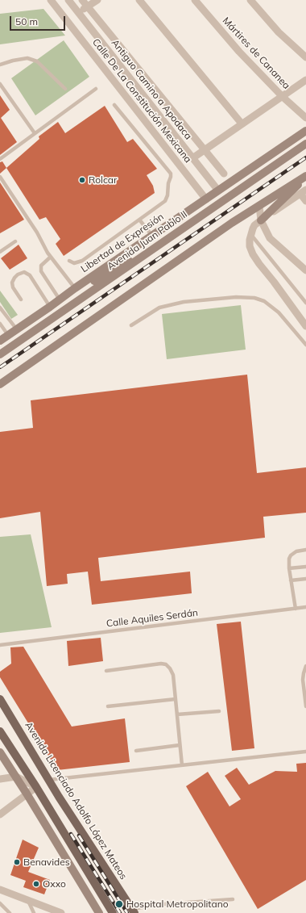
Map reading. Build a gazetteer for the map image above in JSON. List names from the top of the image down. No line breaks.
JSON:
{"streets":{"main road":["Avenida Juan Pablo II","Libertad de Expresión","Avenida Licenciado Adolfo López Mateos"],"street":["Mártires de Cananea","Antiguo Camino a Apodaca","Calle De La Constitución Mexicana"],"lane":["Calle Aquiles Serdán"]},"crossings":[["Antiguo Camino a Apodaca","Libertad de Expresión"],["Calle De La Constitución Mexicana","Libertad de Expresión"]],"places":["Rolcar","Benavides","Oxxo","Hospital Metropolitano"],"scale_bar":"50 m"}
